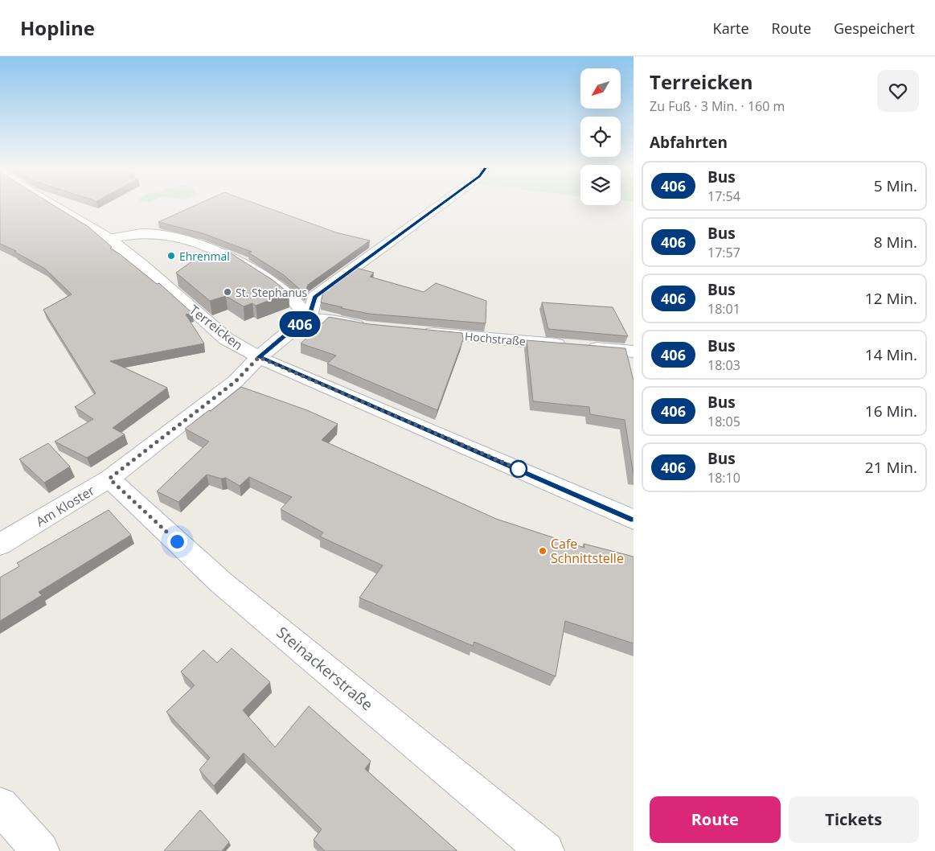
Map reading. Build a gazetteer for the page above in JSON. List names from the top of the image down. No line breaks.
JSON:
{"streets":{"street":["Terreicken","Hochstraße","Am Kloster","Steinackerstraße"]},"crossings":[["Terreicken","Am Kloster"],["Am Kloster","Steinackerstraße"]],"places":["Ehrenmal","St. Stephanus","Cafe Schnittstelle"],"lines":["bus line 406"],"north":"bottom left","page":{"header":"Hopline","nav":["Karte","Route","Gespeichert"],"on_map":"406","heading":[["Terreicken","Zu Fuß · 3 Min. · 160 m"],"Abfahrten"],"list":[{"mark":"406","name":"Bus","note":"17:54","value":"5 Min."},{"mark":"406","name":"Bus","note":"17:57","value":"8 Min."},{"mark":"406","name":"Bus","note":"18:01","value":"12 Min."},{"mark":"406","name":"Bus","note":"18:03","value":"14 Min."},{"mark":"406","name":"Bus","note":"18:05","value":"16 Min."},{"mark":"406","name":"Bus","note":"18:10","value":"21 Min."}],"buttons":["Route","Tickets"]}}
